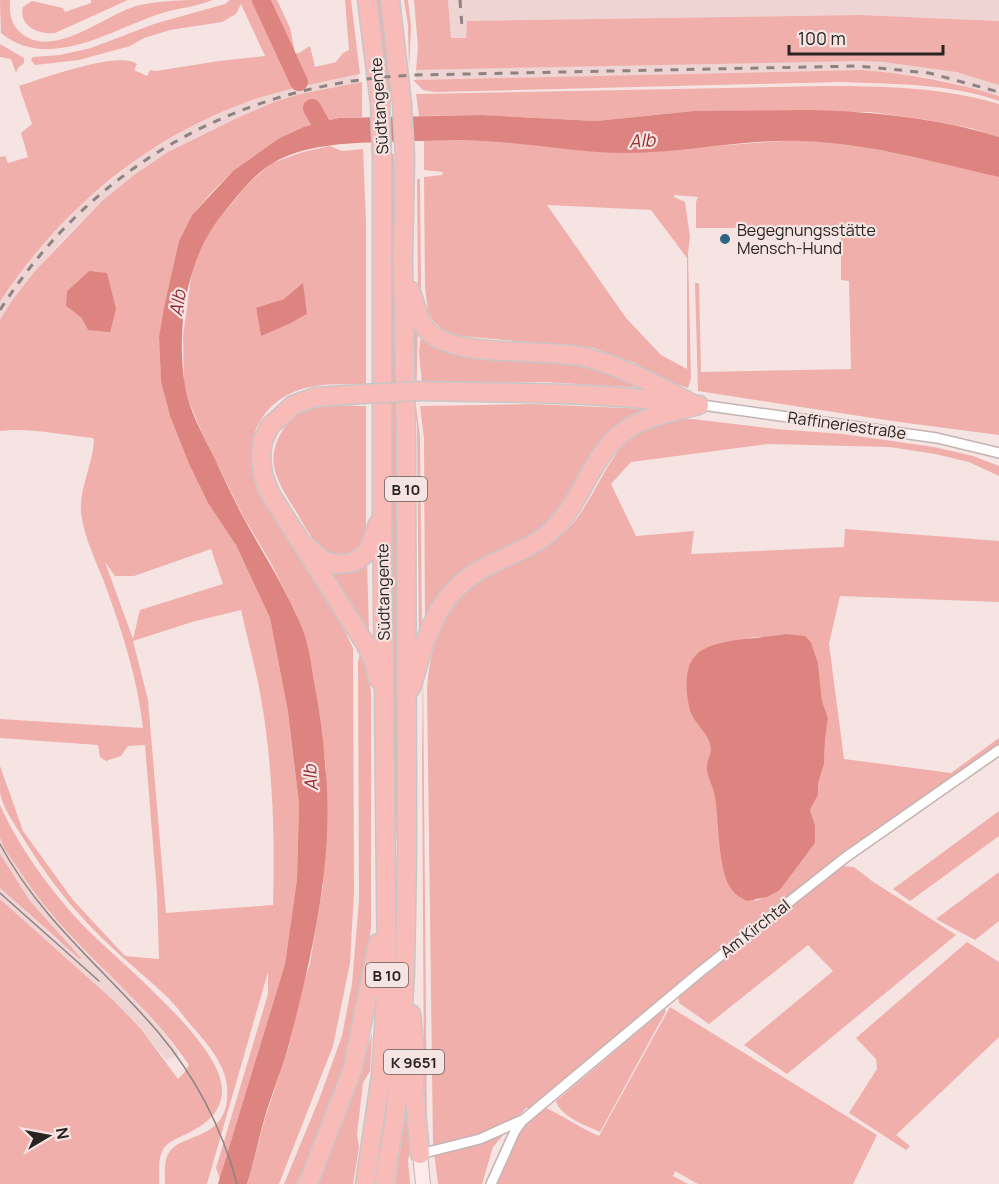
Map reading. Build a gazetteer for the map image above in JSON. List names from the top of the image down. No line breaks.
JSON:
{"streets":{"highway":["Südtangente","B 10","K 9651"],"street":["Raffineriestraße","Am Kirchtal"]},"crossings":[["Südtangente","K 9651"],["Am Kirchtal","K 9651"]],"water":["Alb"],"places":["Begegnungsstätte Mensch-Hund"],"scale_bar":"100 m","north":"right"}
